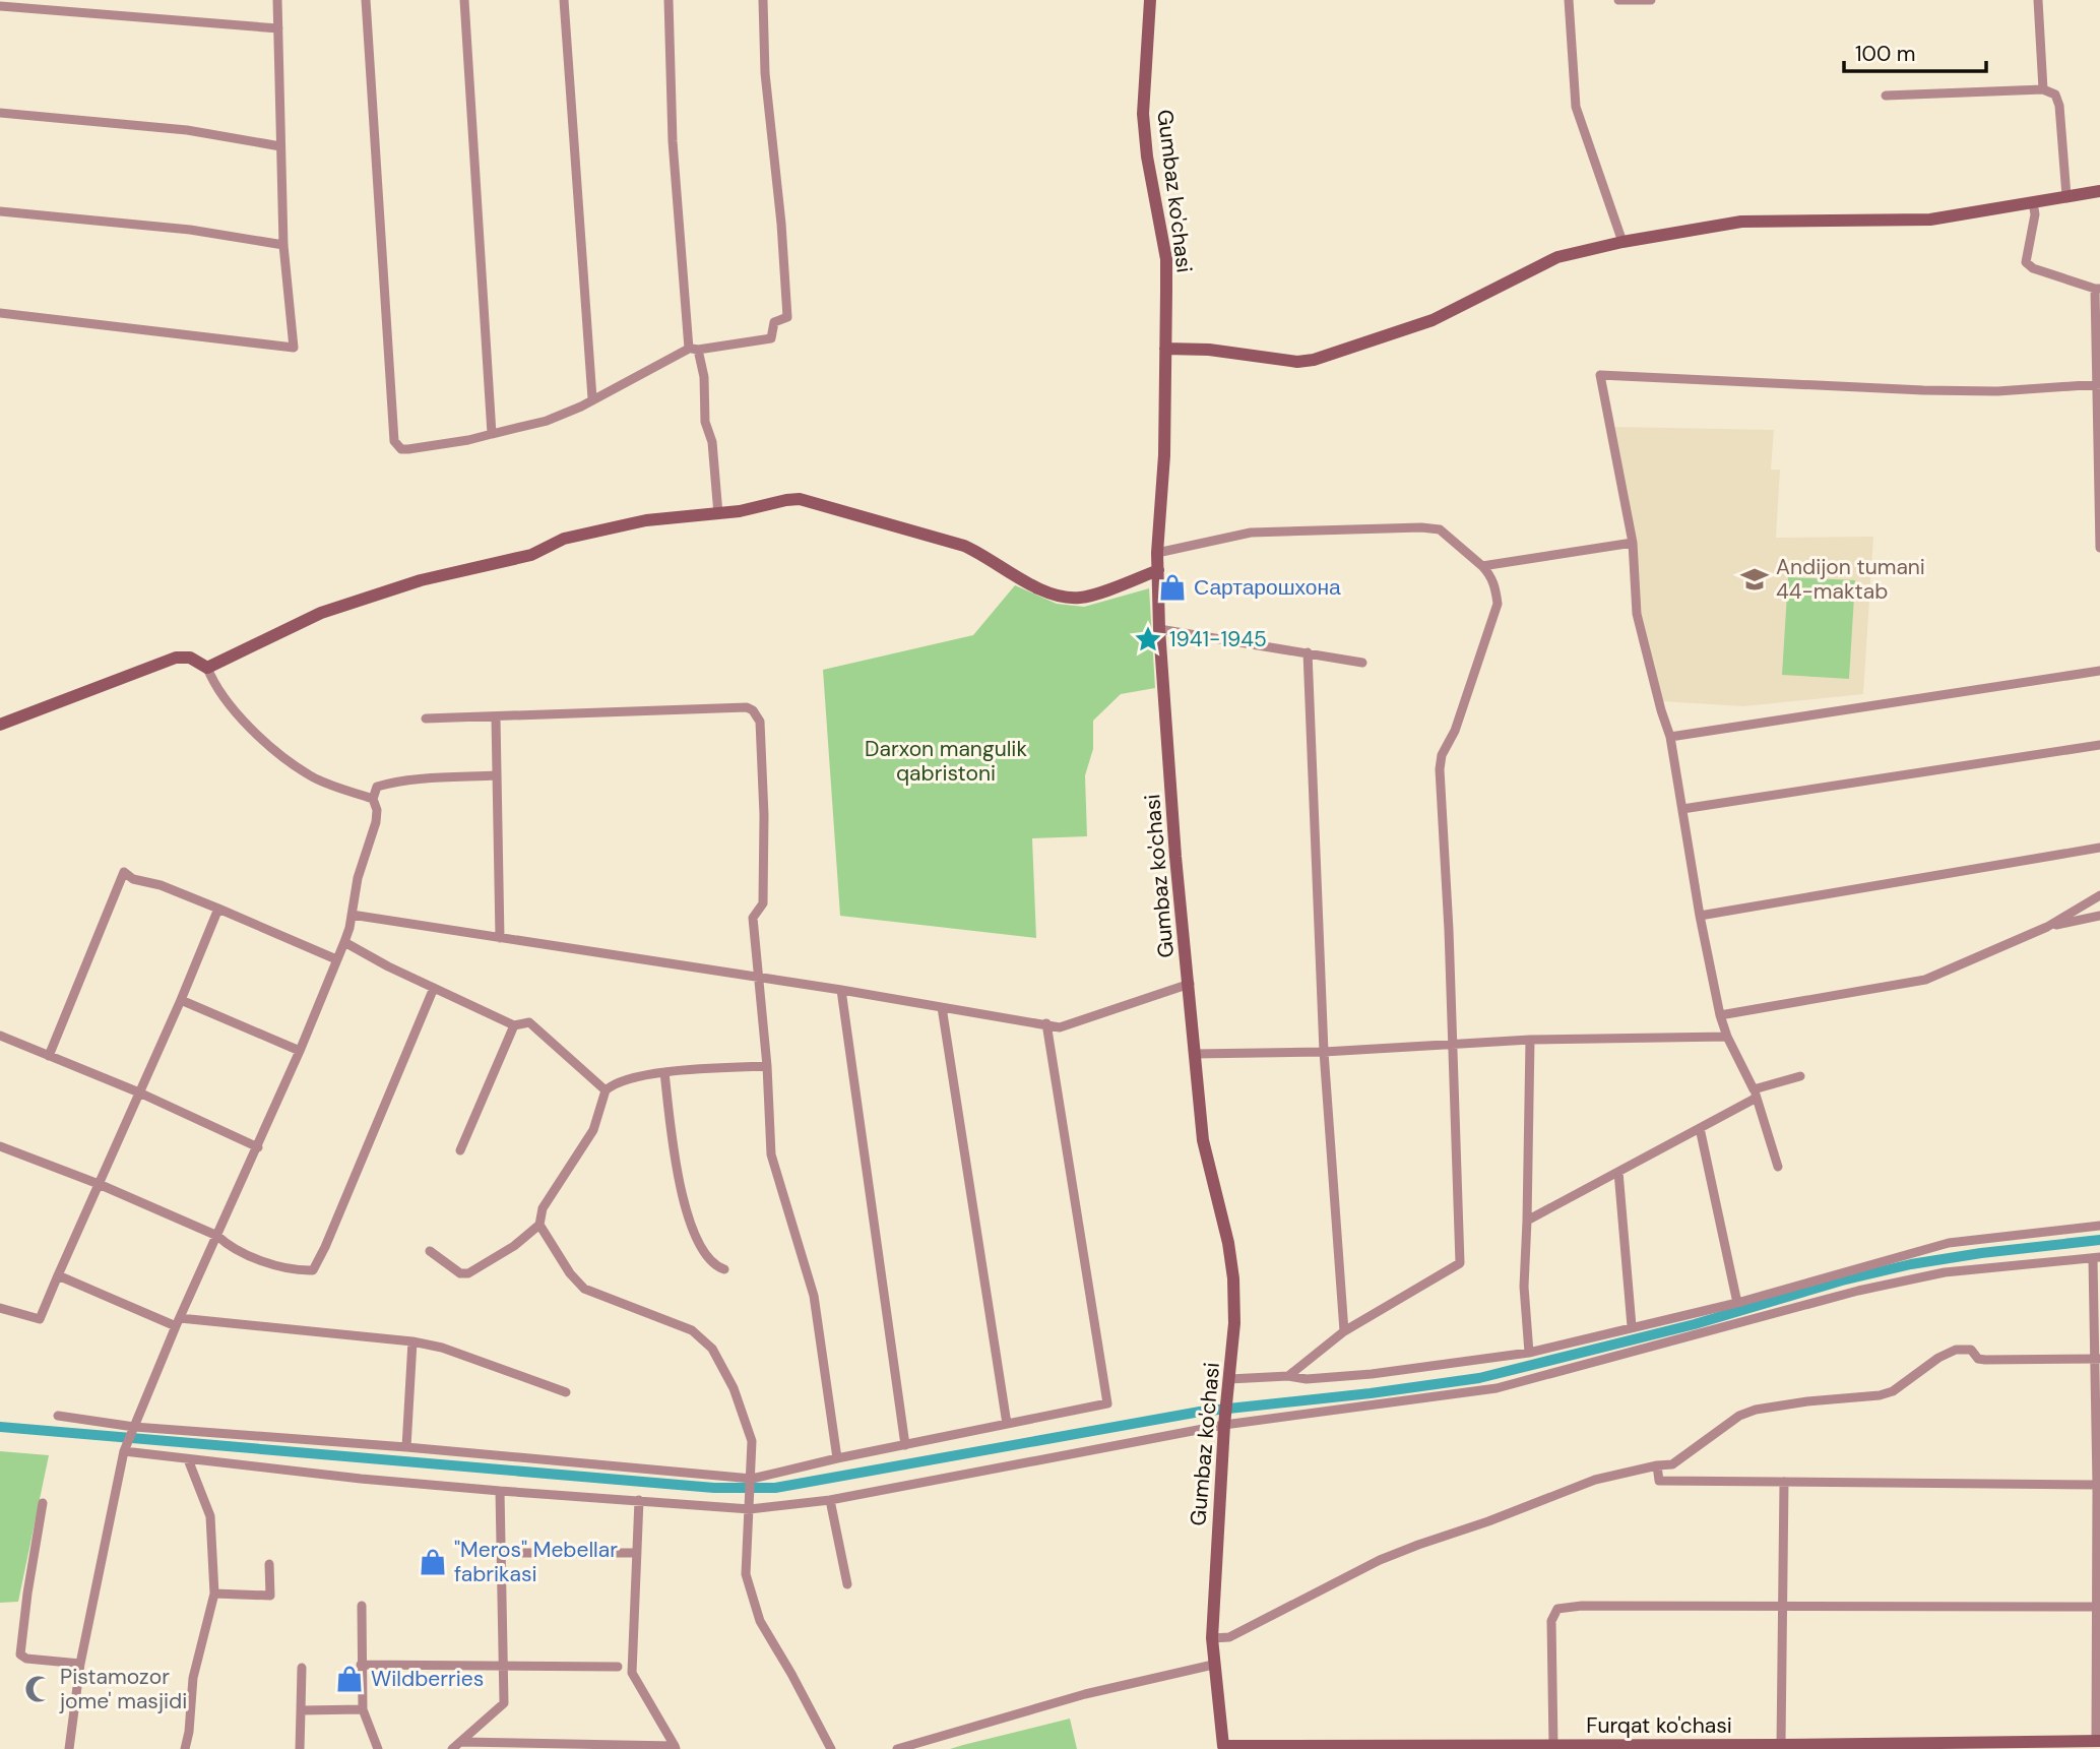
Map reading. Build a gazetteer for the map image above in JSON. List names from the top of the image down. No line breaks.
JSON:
{"streets":{"main road":["Gumbaz ko'chasi","Furqat ko'chasi"]},"crossings":[["Gumbaz ko'chasi","Furqat ko'chasi"]],"parks":["Darxon mangulik qabristoni"],"places":{"school or university":["Andijon tumani 44-maktab"],"shop":["Сартарошхона","\"Meros\" Mebellar fabrikasi","Wildberries"],"place":["1941-1945"],"mosque":["Pistamozor jome' masjidi"]},"scale_bar":"100 m"}
